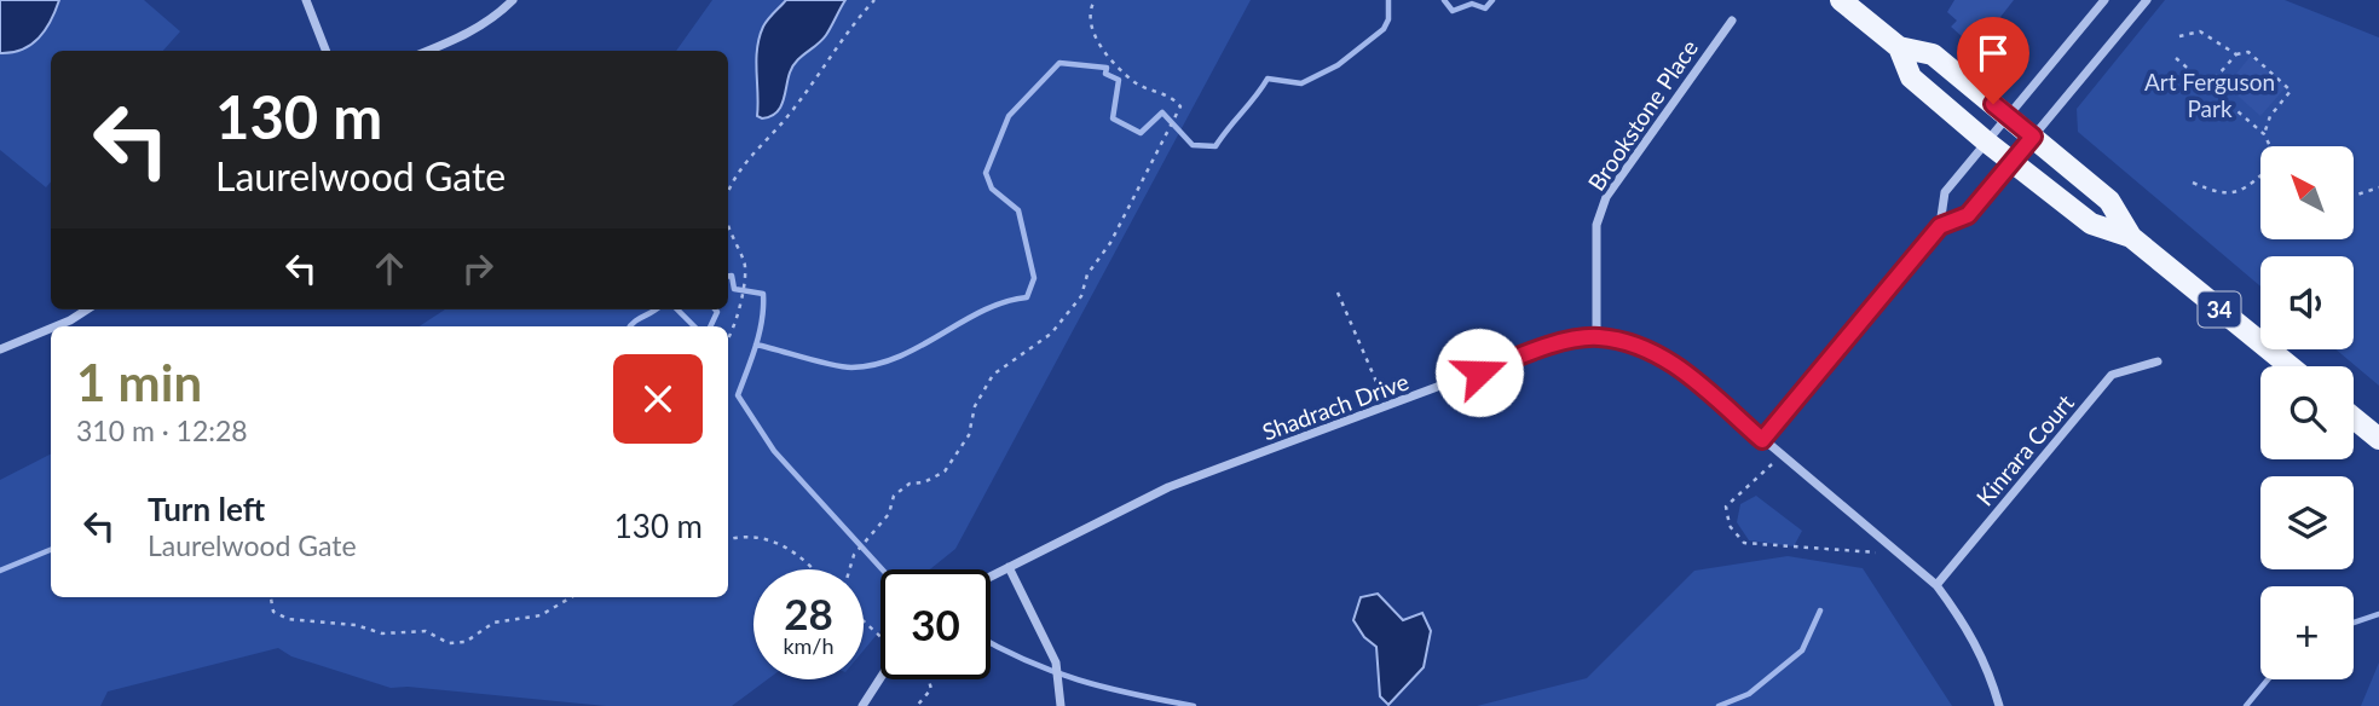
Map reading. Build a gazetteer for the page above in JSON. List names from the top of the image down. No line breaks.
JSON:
{"streets":{"main road":["34"],"street":["Brookstone Place","Shadrach Drive","Kinrara Court"]},"crossings":[["Brookstone Place","Shadrach Drive"],["Shadrach Drive","Kinrara Court"]],"parks":["Art Ferguson Park"],"north":"top left","page":{"turn":["130 m","Laurelwood Gate"],"map_buttons":"+","heading":["1 min","310 m · 12:28"],"list":[{"name":"Turn left","note":"Laurelwood Gate","value":"130 m"}],"speed":"28 km/h","limit":"30"}}
